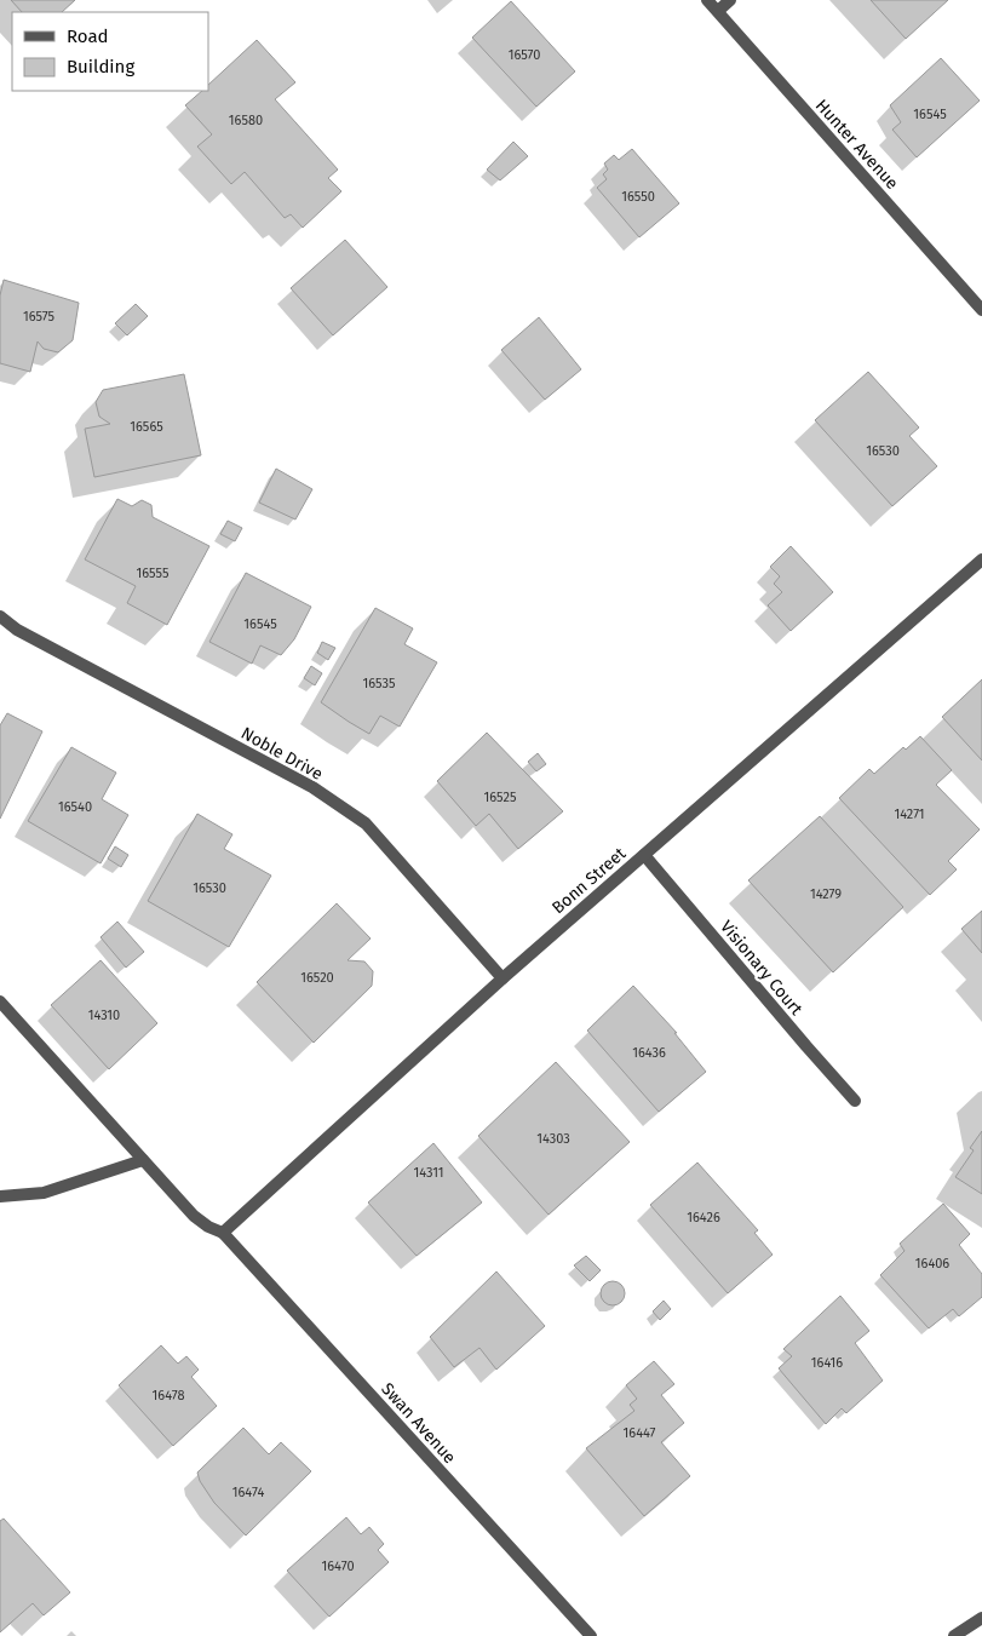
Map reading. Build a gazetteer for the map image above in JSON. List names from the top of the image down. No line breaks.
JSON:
{"streets":{"street":["Hunter Avenue","Noble Drive","Bonn Street","Visionary Court","Swan Avenue"]},"crossings":[["Noble Drive","Bonn Street"],["Bonn Street","Visionary Court"],["Bonn Street","Swan Avenue"]],"house_numbers":["16570","16545","16580","16550","16575","16565","16530","16555","16545","16535","16525","16540","14271","16530","14279","16520","14310","16436","14303","14311","16426","16406","16416","16478","16447","16474","16470"],"legend":["Road","Building"]}
